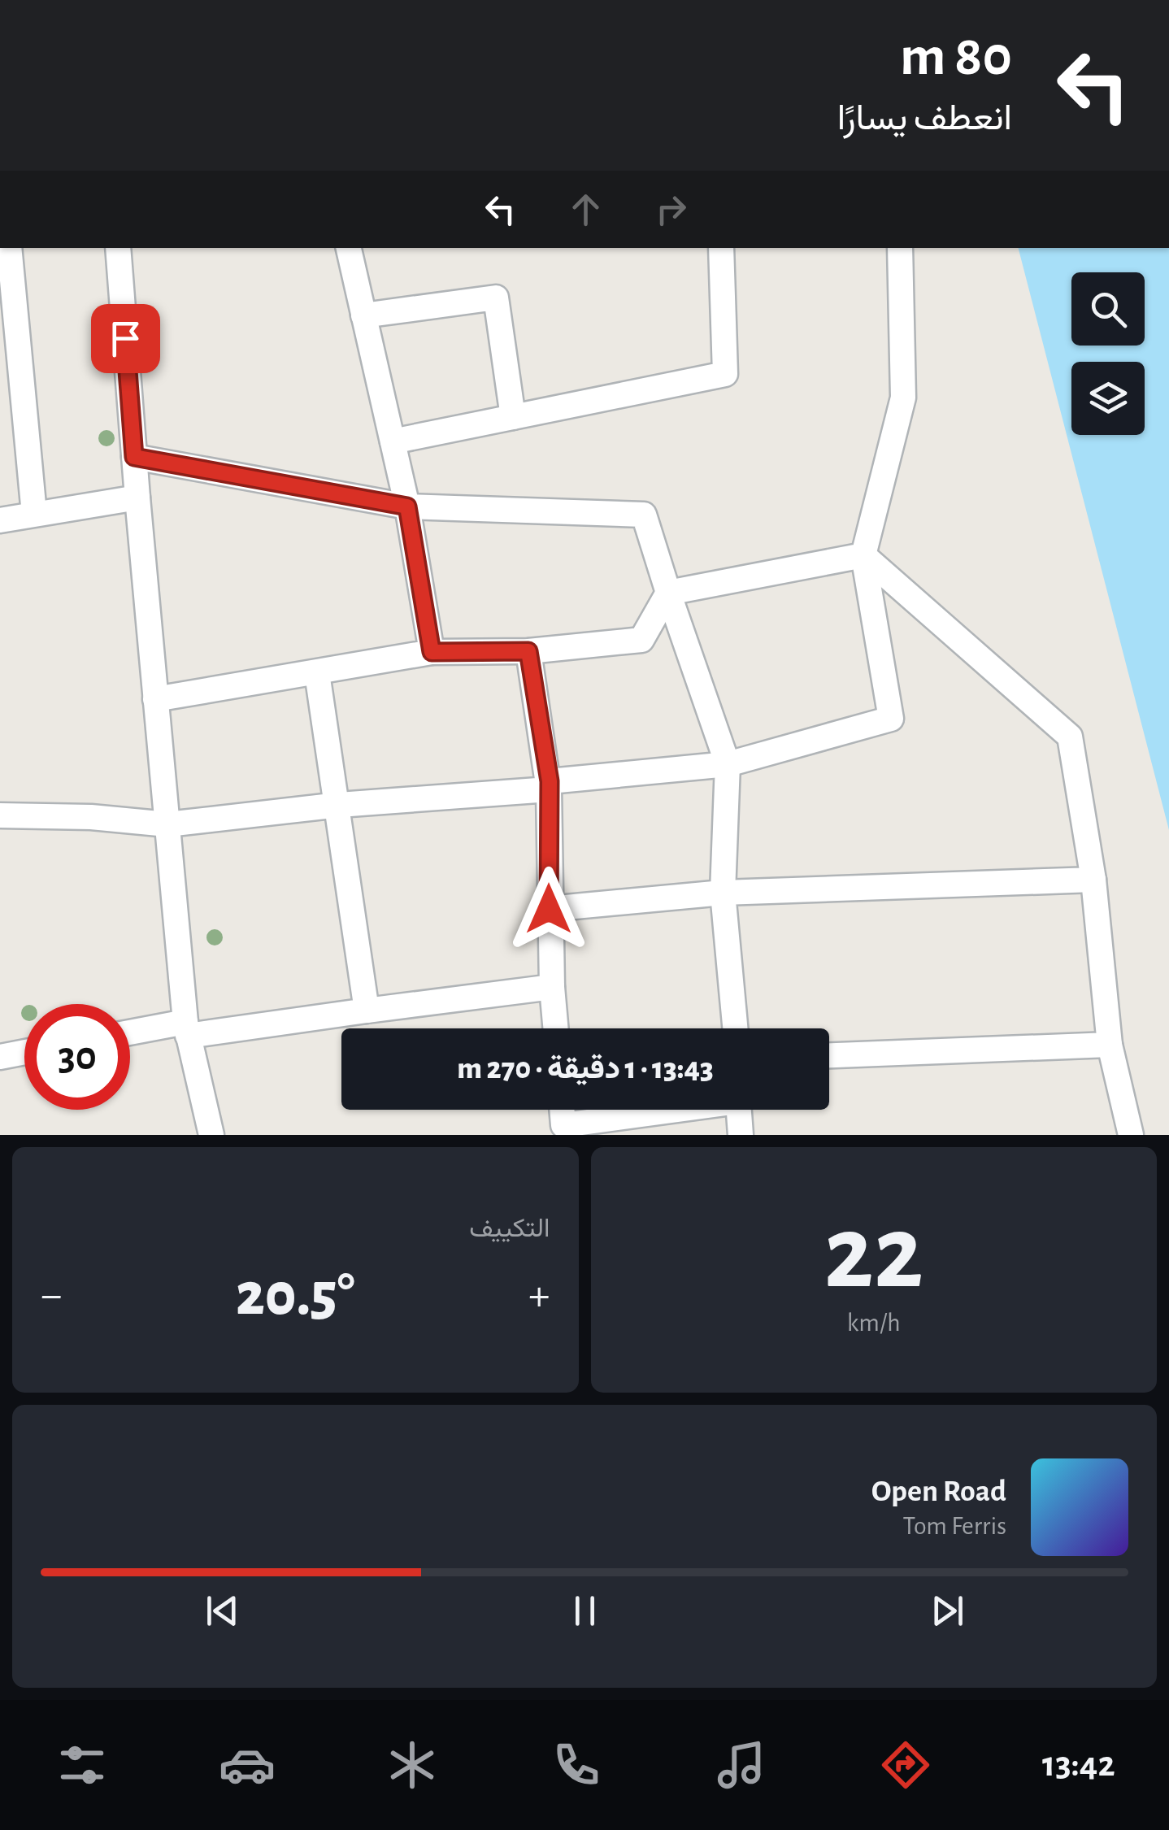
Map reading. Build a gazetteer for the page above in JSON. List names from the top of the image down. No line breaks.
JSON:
{"page":{"turn":["80 m","انعطف يسارًا"],"limit":"30","trip":"13:43 · 1 دقيقة · 270 m","tile":[["22","km/h"],"التكييف"],"heat":["−","20.5°","+"],"song":["Open Road","Tom Ferris"],"tabs":"13:42"}}
